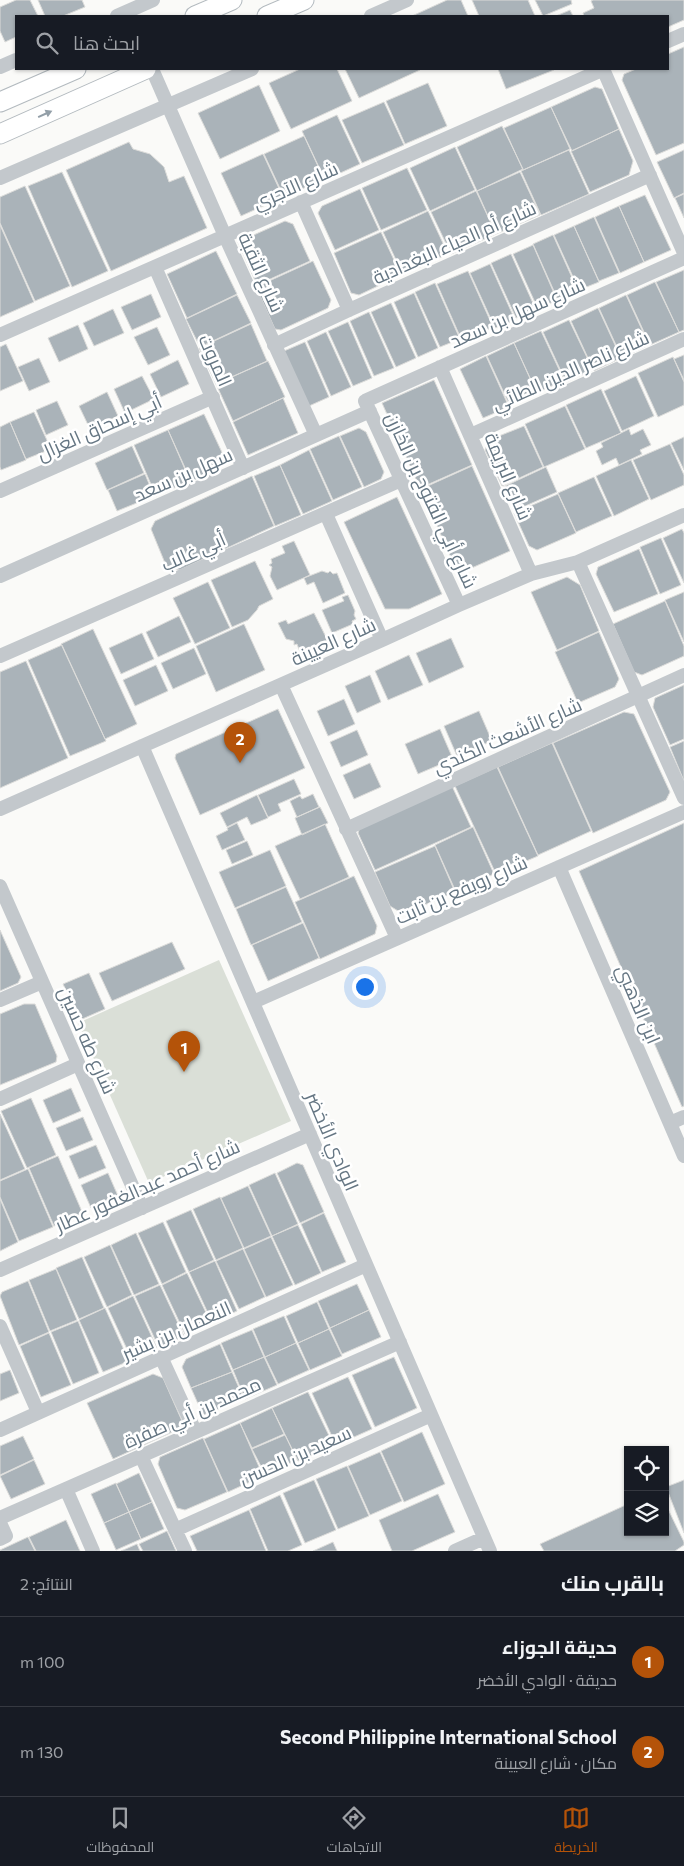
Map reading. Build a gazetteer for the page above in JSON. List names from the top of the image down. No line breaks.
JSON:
{"streets":{"street":["شارع الآجري","شارع أم الحياء البغدادية","شارع الثقبة","شارع سهل بن سعد","المروت","شارع ناصر الدين الطائي","أبي إسحاق الغزال","سهل بن سعد","شارع البريمة","شارع أبي الفتوح بن الخازن","أبي غالب","شارع العيينة","شارع الأشعث الكندي","شارع رويفع بن ثابت","ابن الذهبي","شارع طه حسين","الوادي الأخضر","شارع أحمد عبدالغفور عطار","النعمان بن بشير","محمد بن أبي صفرة","سعيد بن الحسن"]},"crossings":[["شارع الآجري","شارع الثقبة"],["شارع الآجري","المروت"],["شارع أم الحياء البغدادية","شارع الثقبة"],["شارع الثقبة","سهل بن سعد"],["شارع سهل بن سعد","سهل بن سعد"],["شارع سهل بن سعد","شارع البريمة"],["شارع سهل بن سعد","شارع أبي الفتوح بن الخازن"],["المروت","أبي إسحاق الغزال"],["المروت","سهل بن سعد"],["شارع ناصر الدين الطائي","شارع البريمة"],["سهل بن سعد","شارع أبي الفتوح بن الخازن"],["شارع البريمة","شارع العيينة"],["شارع أبي الفتوح بن الخازن","أبي غالب"],["شارع أبي الفتوح بن الخازن","شارع العيينة"],["شارع العيينة","الوادي الأخضر"],["شارع رويفع بن ثابت","ابن الذهبي"],["شارع رويفع بن ثابت","الوادي الأخضر"],["شارع طه حسين","شارع أحمد عبدالغفور عطار"],["الوادي الأخضر","شارع أحمد عبدالغفور عطار"],["الوادي الأخضر","النعمان بن بشير"],["الوادي الأخضر","محمد بن أبي صفرة"],["الوادي الأخضر","سعيد بن الحسن"]],"page":{"search":"ابحث هنا","pins":["2","1"],"heading":["بالقرب منك","النتائج: 2"],"list":[{"mark":"1","name":"حديقة الجوزاء","note":"حديقة · الوادي الأخضر","value":"100 m"},{"mark":"2","name":"Second Philippine International School","note":"مكان · شارع العيينة","value":"130 m"}],"nav":["الخريطة","الاتجاهات","المحفوظات"]}}
